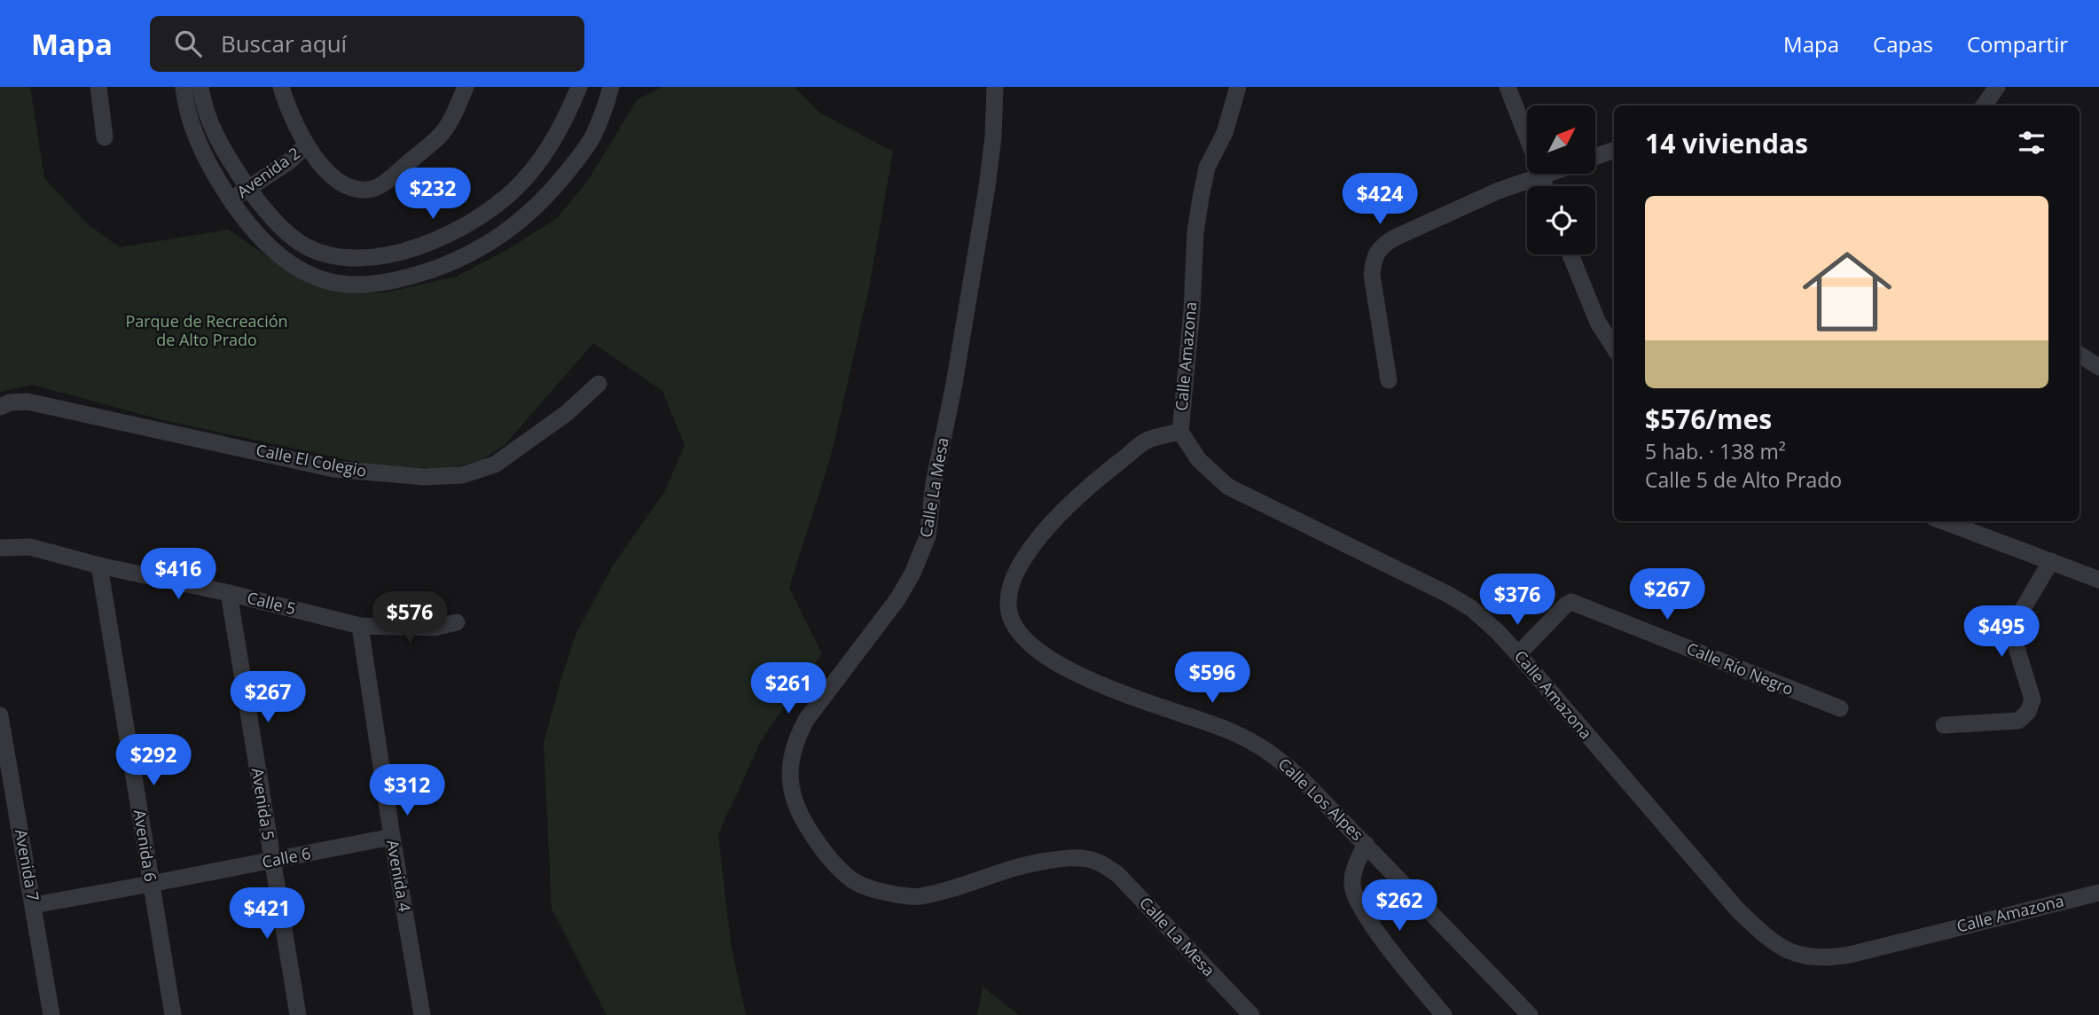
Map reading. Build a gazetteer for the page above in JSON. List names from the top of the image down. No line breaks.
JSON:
{"streets":{"street":["Avenida 2","Calle Amazona","Calle El Colegio","Calle La Mesa","Calle 5","Calle Río Negro","Calle Los Alpes","Avenida 5","Avenida 6","Calle 6","Avenida 7","Avenida 4"]},"crossings":[["Calle Amazona","Calle Río Negro"],["Calle Amazona","Calle Los Alpes"],["Calle 5","Avenida 5"],["Calle 5","Avenida 6"],["Calle 5","Avenida 4"],["Avenida 5","Calle 6"],["Avenida 6","Calle 6"],["Calle 6","Avenida 7"],["Calle 6","Avenida 4"]],"parks":["Parque de Recreación de Alto Prado"],"north":"top right","page":{"header":"Mapa","search":"Buscar aquí","nav":["Mapa","Capas","Compartir"],"heading":"14 viviendas","price":["$232","$424","$416","$267","$376","$576","$495","$596","$261","$267","$292","$312","$262","$421"],"list":[{"name":"$576/mes","note":"5 hab. · 138 m² · Calle 5 de Alto Prado"}]}}
